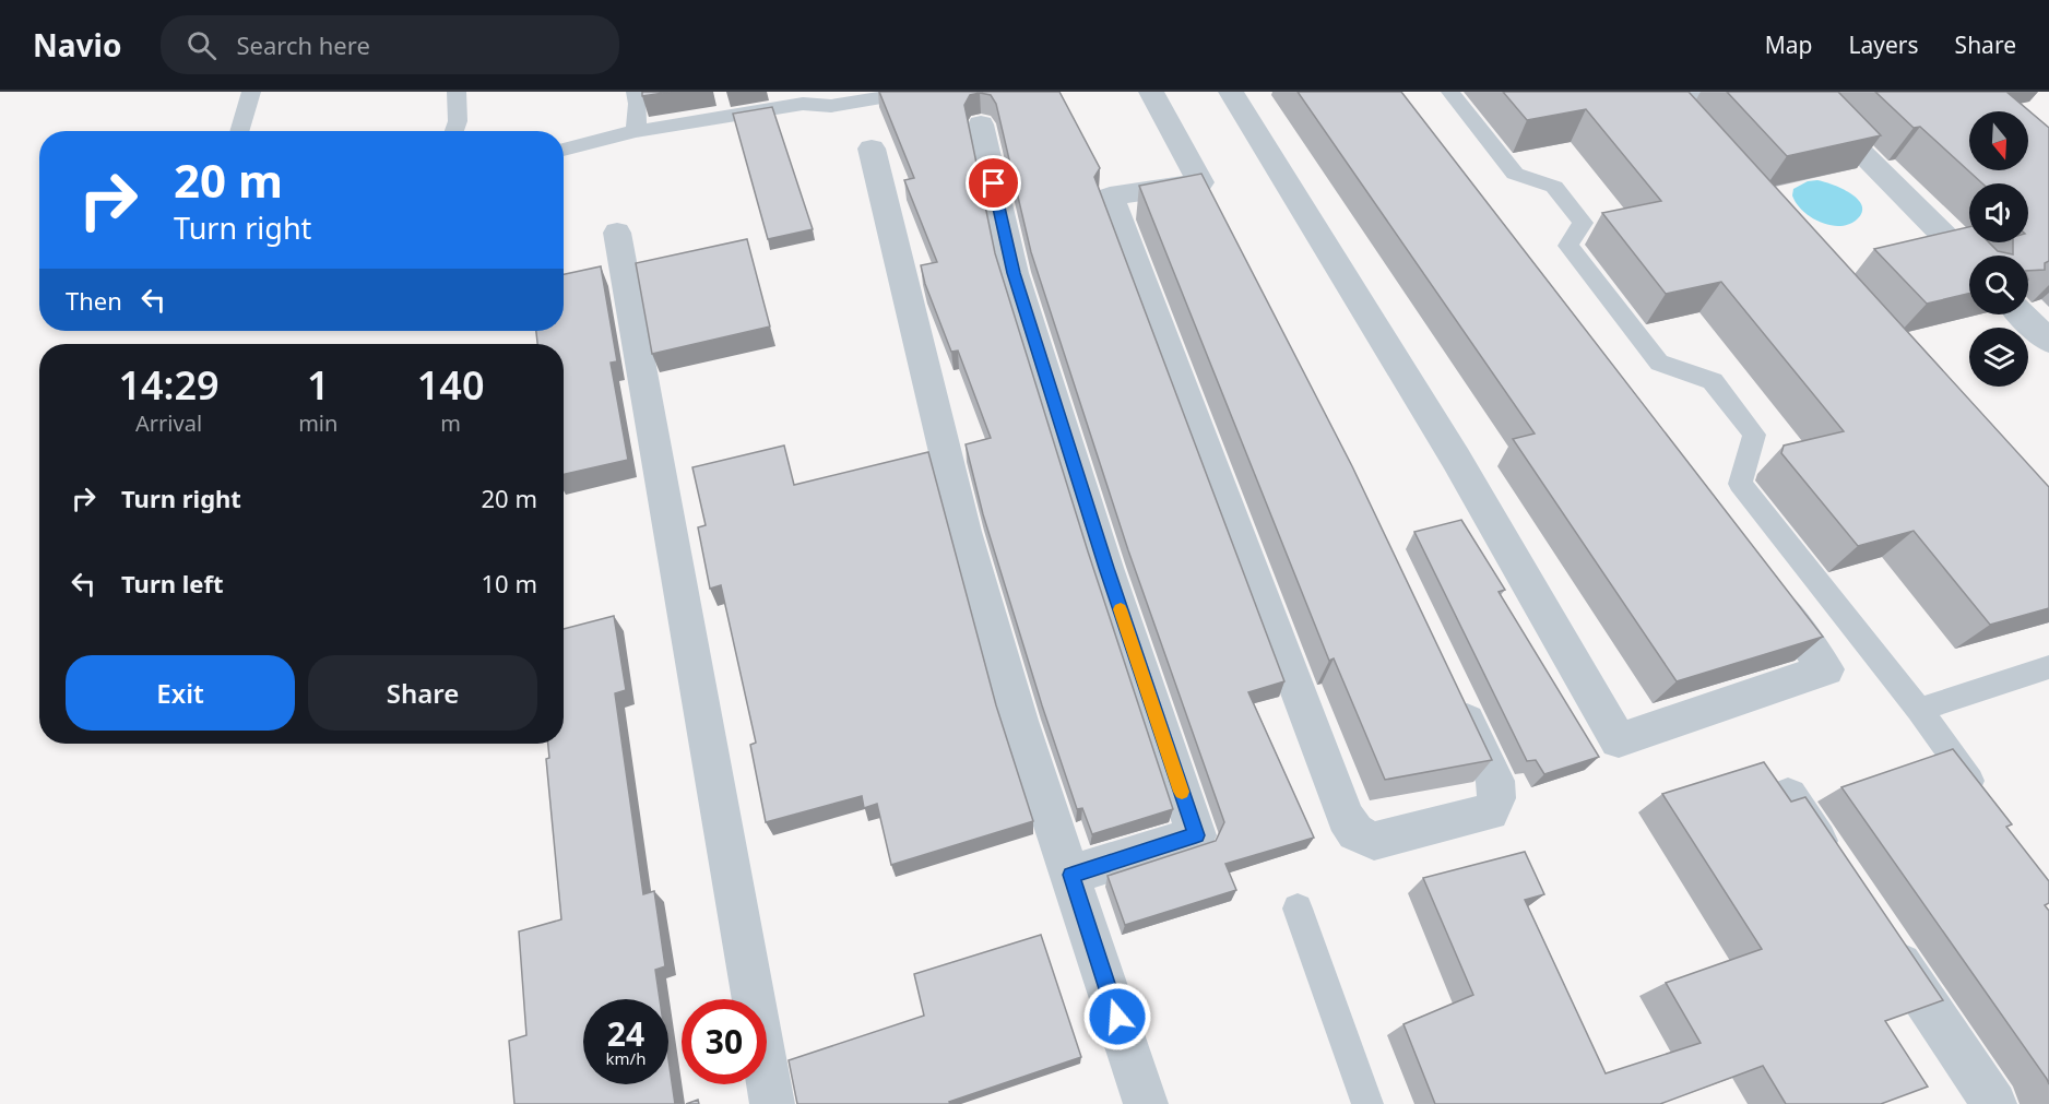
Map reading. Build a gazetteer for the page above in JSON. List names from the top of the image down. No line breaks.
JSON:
{"north":"bottom","page":{"header":"Navio","search":"Search here","nav":["Map","Layers","Share"],"turn":["20 m","Turn right"],"then":"Then","eta":["14:29","Arrival","1","min","140","m"],"list":[{"name":"Turn right","value":"20 m"},{"name":"Turn left","value":"10 m"}],"buttons":["Exit","Share"],"speed":"24 km/h","limit":"30"}}
